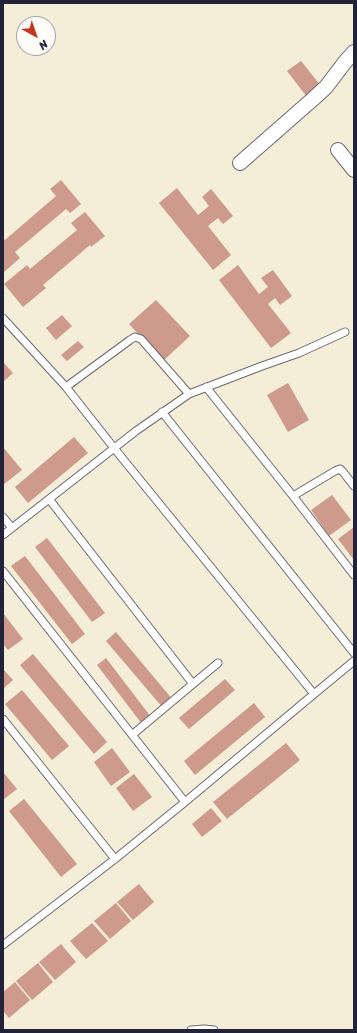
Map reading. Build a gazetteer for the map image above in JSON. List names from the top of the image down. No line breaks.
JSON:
{"north":"bottom right"}
